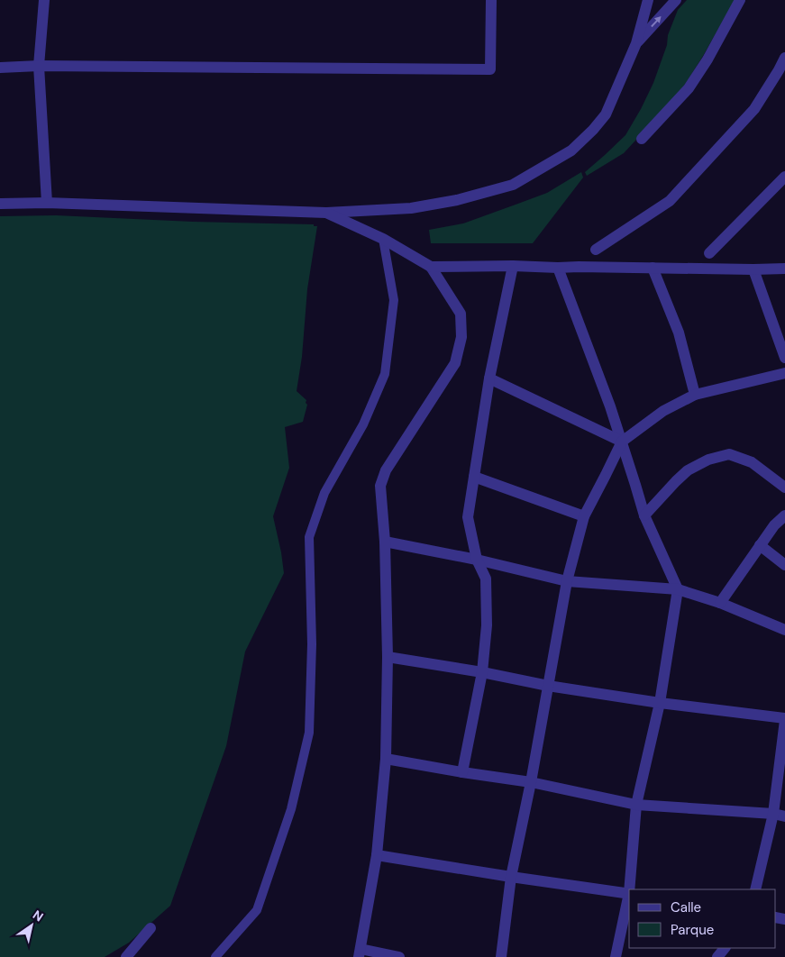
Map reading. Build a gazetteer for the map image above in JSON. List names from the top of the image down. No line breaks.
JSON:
{"legend":["Calle","Parque"],"north":"top right"}
